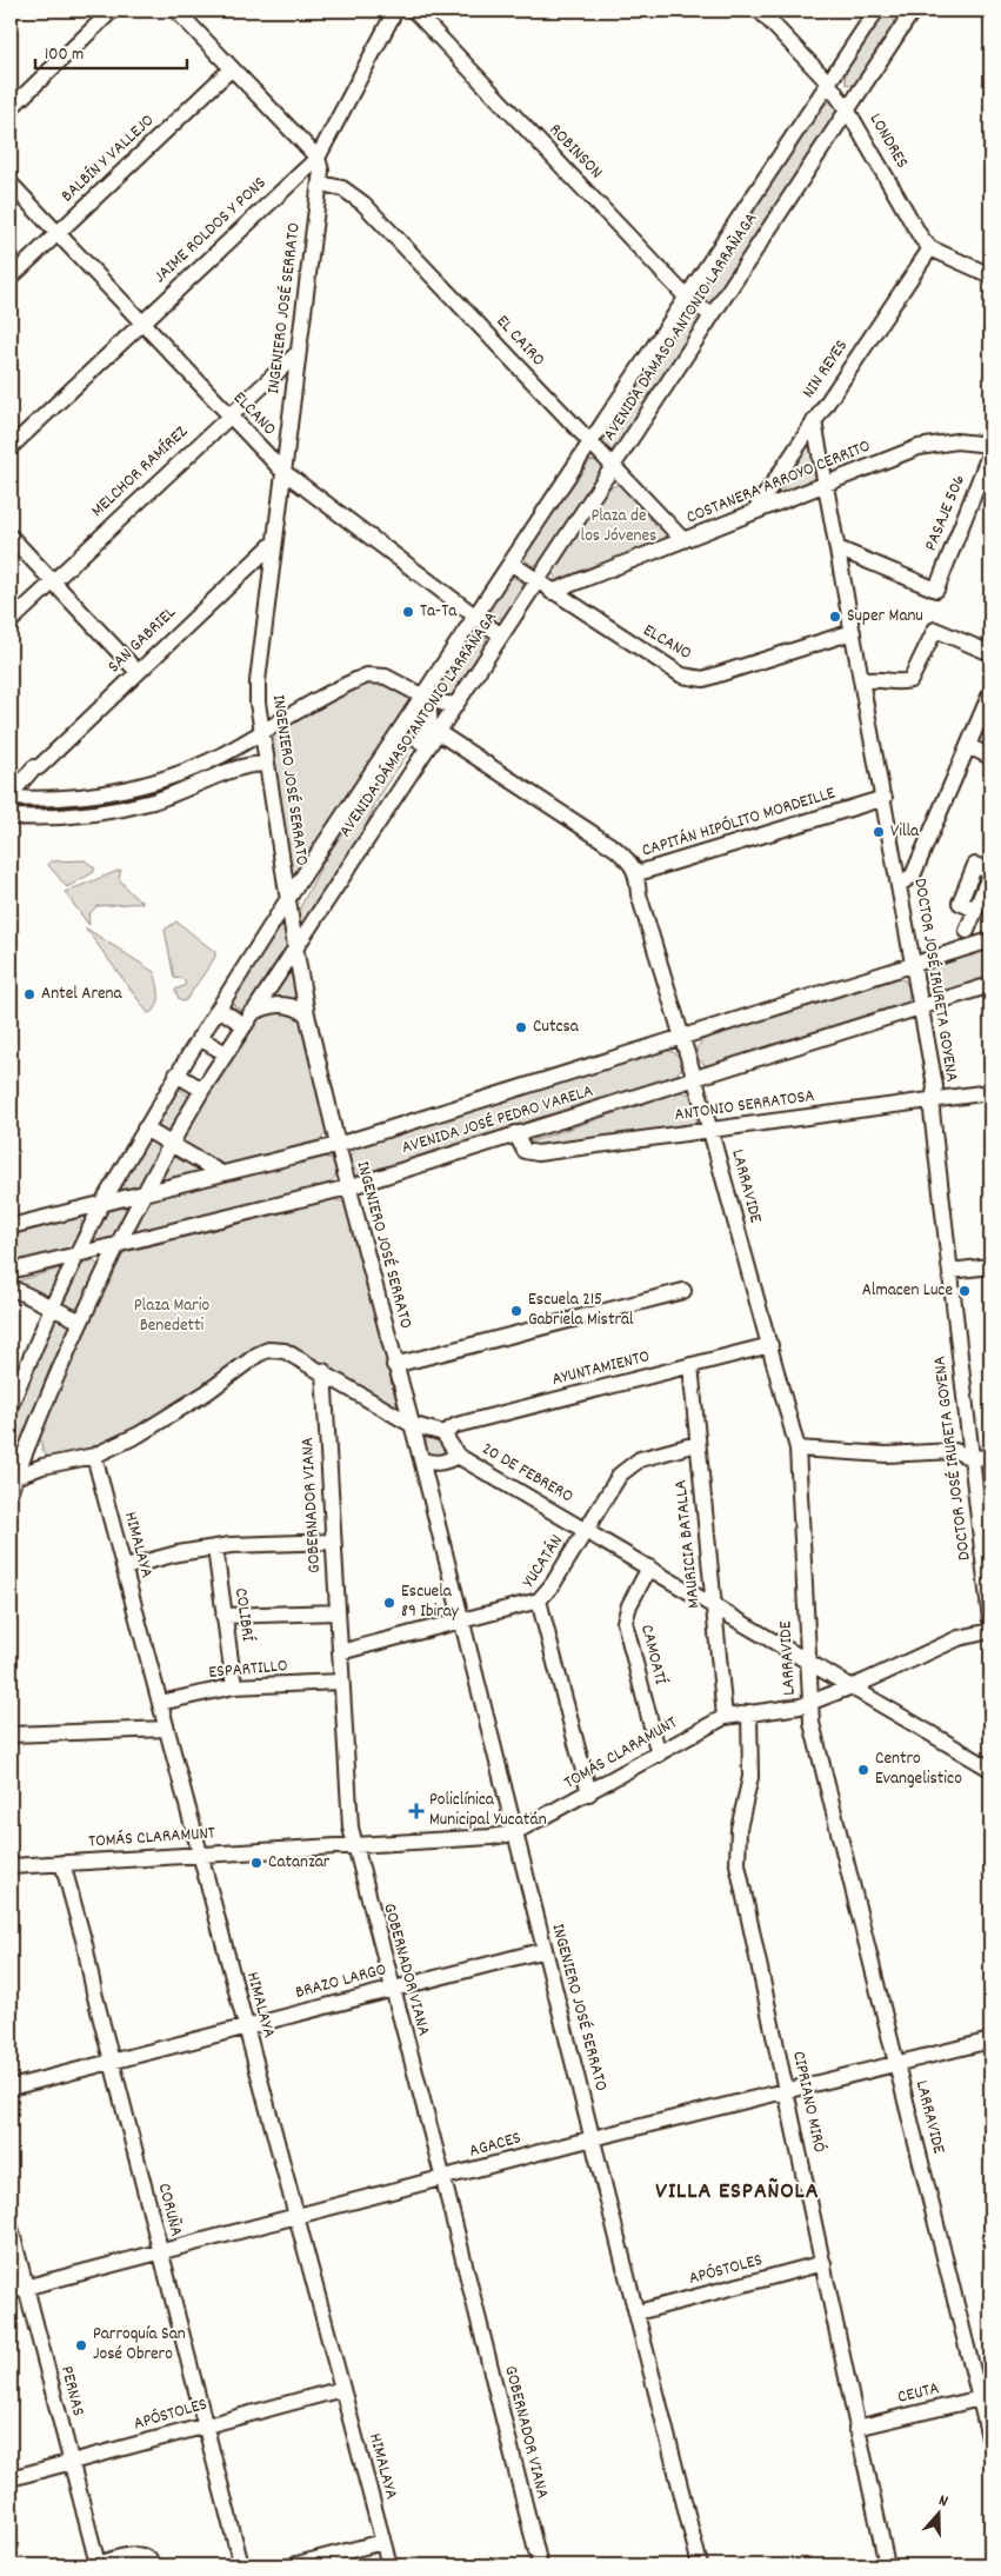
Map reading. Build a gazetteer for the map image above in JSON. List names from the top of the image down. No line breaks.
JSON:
{"streets":{"street":["LONDRES","ROBINSON","BALBÍN Y VALLEJO","JAIME ROLDOS Y PONS","INGENIERO JOSÉ SERRATO","AVENIDA DÁMASO ANTONIO LARRAÑAGA","EL CAIRO","NIN REYES","ELCANO","MELCHOR RAMÍREZ","COSTANERA ARROYO CERRITO","PASAJE 506","SAN GABRIEL","CAPITÁN HIPÓLITO MORDEILLE","DOCTOR JOSÉ IRURETA GOYENA","ANTONIO SERRATOSA","AVENIDA JOSÉ PEDRO VARELA","LARRAVIDE","AYUNTAMIENTO","20 DE FEBRERO","GOBERNADOR VIANA","MAURICIA BATALLA","HIMALAYA","YUCATÁN","COLIBRÍ","CAMOATÍ","ESPARTILLO","TOMÁS CLARAMUNT","BRAZO LARGO","CIPRIANO MIRÓ","AGACES","CORUÑA","APÓSTOLES","PERNAS","CEUTA"]},"crossings":[["LONDRES","AVENIDA DÁMASO ANTONIO LARRAÑAGA"],["LONDRES","NIN REYES"],["ROBINSON","AVENIDA DÁMASO ANTONIO LARRAÑAGA"],["BALBÍN Y VALLEJO","ELCANO"],["JAIME ROLDOS Y PONS","INGENIERO JOSÉ SERRATO"],["JAIME ROLDOS Y PONS","ELCANO"],["INGENIERO JOSÉ SERRATO","AVENIDA DÁMASO ANTONIO LARRAÑAGA"],["INGENIERO JOSÉ SERRATO","EL CAIRO"],["INGENIERO JOSÉ SERRATO","ELCANO"],["INGENIERO JOSÉ SERRATO","MELCHOR RAMÍREZ"],["INGENIERO JOSÉ SERRATO","SAN GABRIEL"],["INGENIERO JOSÉ SERRATO","AVENIDA JOSÉ PEDRO VARELA"],["INGENIERO JOSÉ SERRATO","TOMÁS CLARAMUNT"],["INGENIERO JOSÉ SERRATO","BRAZO LARGO"],["INGENIERO JOSÉ SERRATO","AGACES"],["INGENIERO JOSÉ SERRATO","APÓSTOLES"],["AVENIDA DÁMASO ANTONIO LARRAÑAGA","EL CAIRO"],["AVENIDA DÁMASO ANTONIO LARRAÑAGA","ELCANO"],["AVENIDA DÁMASO ANTONIO LARRAÑAGA","CAPITÁN HIPÓLITO MORDEILLE"],["AVENIDA DÁMASO ANTONIO LARRAÑAGA","AVENIDA JOSÉ PEDRO VARELA"],["EL CAIRO","COSTANERA ARROYO CERRITO"],["NIN REYES","COSTANERA ARROYO CERRITO"],["NIN REYES","DOCTOR JOSÉ IRURETA GOYENA"],["ELCANO","MELCHOR RAMÍREZ"],["ELCANO","COSTANERA ARROYO CERRITO"],["ELCANO","DOCTOR JOSÉ IRURETA GOYENA"],["COSTANERA ARROYO CERRITO","DOCTOR JOSÉ IRURETA GOYENA"],["PASAJE 506","DOCTOR JOSÉ IRURETA GOYENA"],["CAPITÁN HIPÓLITO MORDEILLE","DOCTOR JOSÉ IRURETA GOYENA"],["CAPITÁN HIPÓLITO MORDEILLE","LARRAVIDE"],["DOCTOR JOSÉ IRURETA GOYENA","ANTONIO SERRATOSA"],["DOCTOR JOSÉ IRURETA GOYENA","AVENIDA JOSÉ PEDRO VARELA"],["ANTONIO SERRATOSA","AVENIDA JOSÉ PEDRO VARELA"],["ANTONIO SERRATOSA","LARRAVIDE"],["AVENIDA JOSÉ PEDRO VARELA","LARRAVIDE"],["LARRAVIDE","AYUNTAMIENTO"],["LARRAVIDE","20 DE FEBRERO"],["LARRAVIDE","TOMÁS CLARAMUNT"],["LARRAVIDE","AGACES"],["LARRAVIDE","CEUTA"],["AYUNTAMIENTO","20 DE FEBRERO"],["AYUNTAMIENTO","MAURICIA BATALLA"],["20 DE FEBRERO","MAURICIA BATALLA"],["20 DE FEBRERO","YUCATÁN"],["20 DE FEBRERO","CAMOATÍ"],["20 DE FEBRERO","TOMÁS CLARAMUNT"],["GOBERNADOR VIANA","ESPARTILLO"],["GOBERNADOR VIANA","TOMÁS CLARAMUNT"],["GOBERNADOR VIANA","BRAZO LARGO"],["GOBERNADOR VIANA","AGACES"],["MAURICIA BATALLA","YUCATÁN"],["MAURICIA BATALLA","TOMÁS CLARAMUNT"],["HIMALAYA","ESPARTILLO"],["HIMALAYA","TOMÁS CLARAMUNT"],["HIMALAYA","BRAZO LARGO"],["HIMALAYA","AGACES"],["HIMALAYA","APÓSTOLES"],["YUCATÁN","TOMÁS CLARAMUNT"],["COLIBRÍ","ESPARTILLO"],["CAMOATÍ","TOMÁS CLARAMUNT"],["TOMÁS CLARAMUNT","CIPRIANO MIRÓ"],["TOMÁS CLARAMUNT","CORUÑA"],["BRAZO LARGO","CORUÑA"],["CIPRIANO MIRÓ","AGACES"],["CIPRIANO MIRÓ","APÓSTOLES"],["CIPRIANO MIRÓ","CEUTA"],["AGACES","CORUÑA"],["AGACES","PERNAS"],["CORUÑA","APÓSTOLES"],["APÓSTOLES","PERNAS"]],"districts":["VILLA ESPAÑOLA"],"parks":["Plaza de los Jóvenes","Plaza Mario Benedetti"],"places":{"other":["Ta-Ta","Super Manu","Villa","Antel Arena","Cutcsa","Almacen Luce","Escuela 215 Gabriela Mistral","Escuela 89 Ibiray","Centro Evangelistico","Catanzar","Parroquía San José Obrero"],"health":["Policlínica Municipal Yucatán"]},"scale_bar":"100 m","north":"top"}
